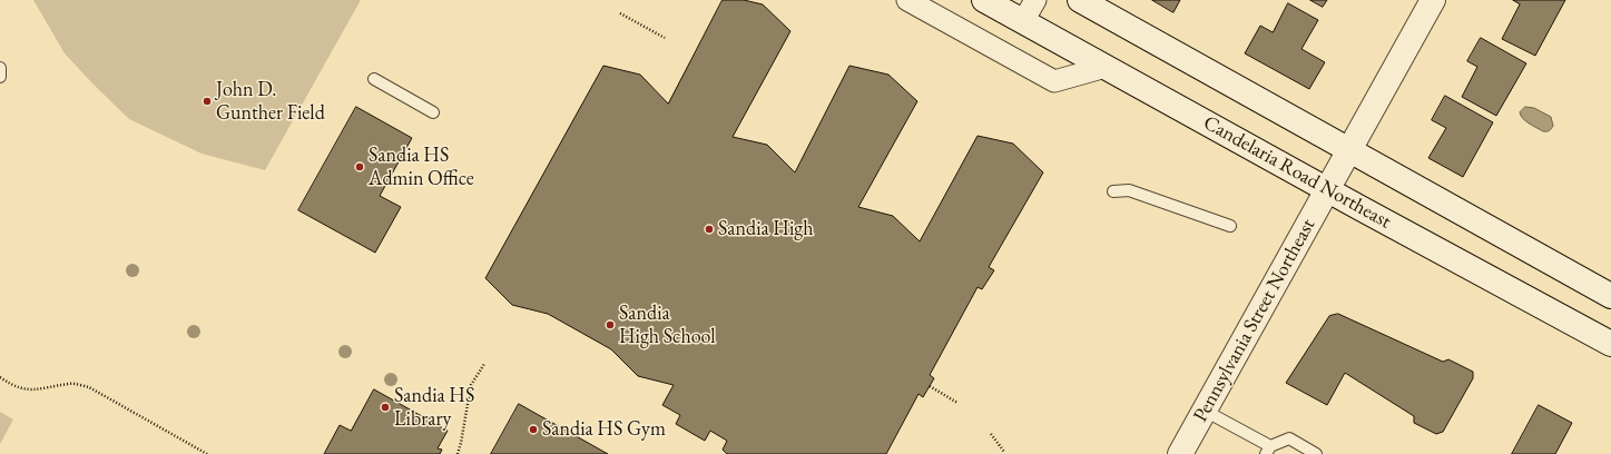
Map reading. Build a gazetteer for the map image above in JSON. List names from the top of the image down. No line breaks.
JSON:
{"streets":{"main road":["Candelaria Road Northeast","Pennsylvania Street Northeast"]},"crossings":[["Candelaria Road Northeast","Pennsylvania Street Northeast"]],"places":["John D. Gunther Field","Sandia HS Admin Office","Sandia High","Sandia High School","Sandia HS Library","Sandia HS Gym"]}
